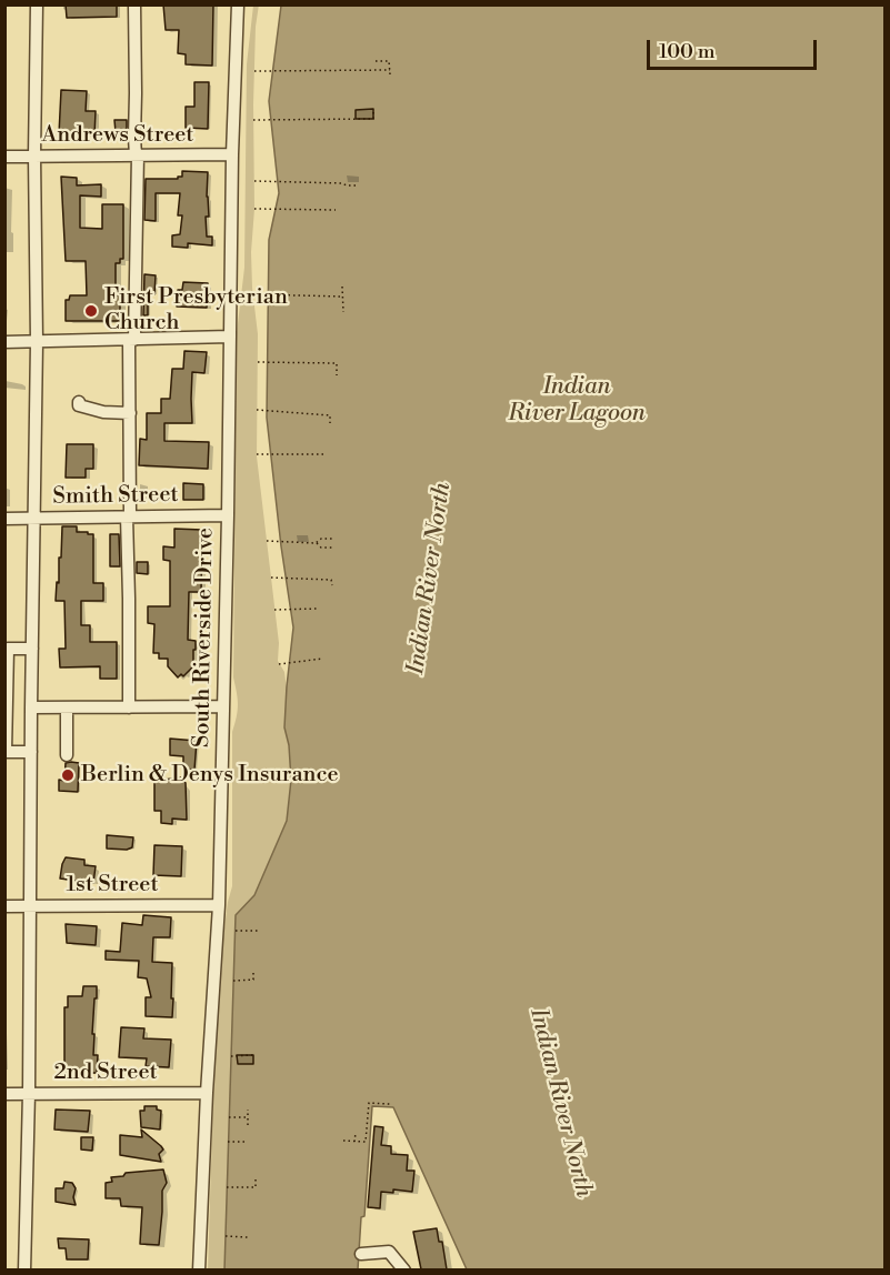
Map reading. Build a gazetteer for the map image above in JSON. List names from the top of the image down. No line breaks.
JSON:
{"streets":{"street":["Andrews Street","Smith Street","South Riverside Drive","1st Street","2nd Street"]},"crossings":[["Andrews Street","South Riverside Drive"],["Smith Street","South Riverside Drive"],["South Riverside Drive","1st Street"],["South Riverside Drive","2nd Street"]],"water":["Indian River Lagoon","Indian River North"],"places":["First Presbyterian Church","Berlin & Denys Insurance"],"scale_bar":"100 m"}
